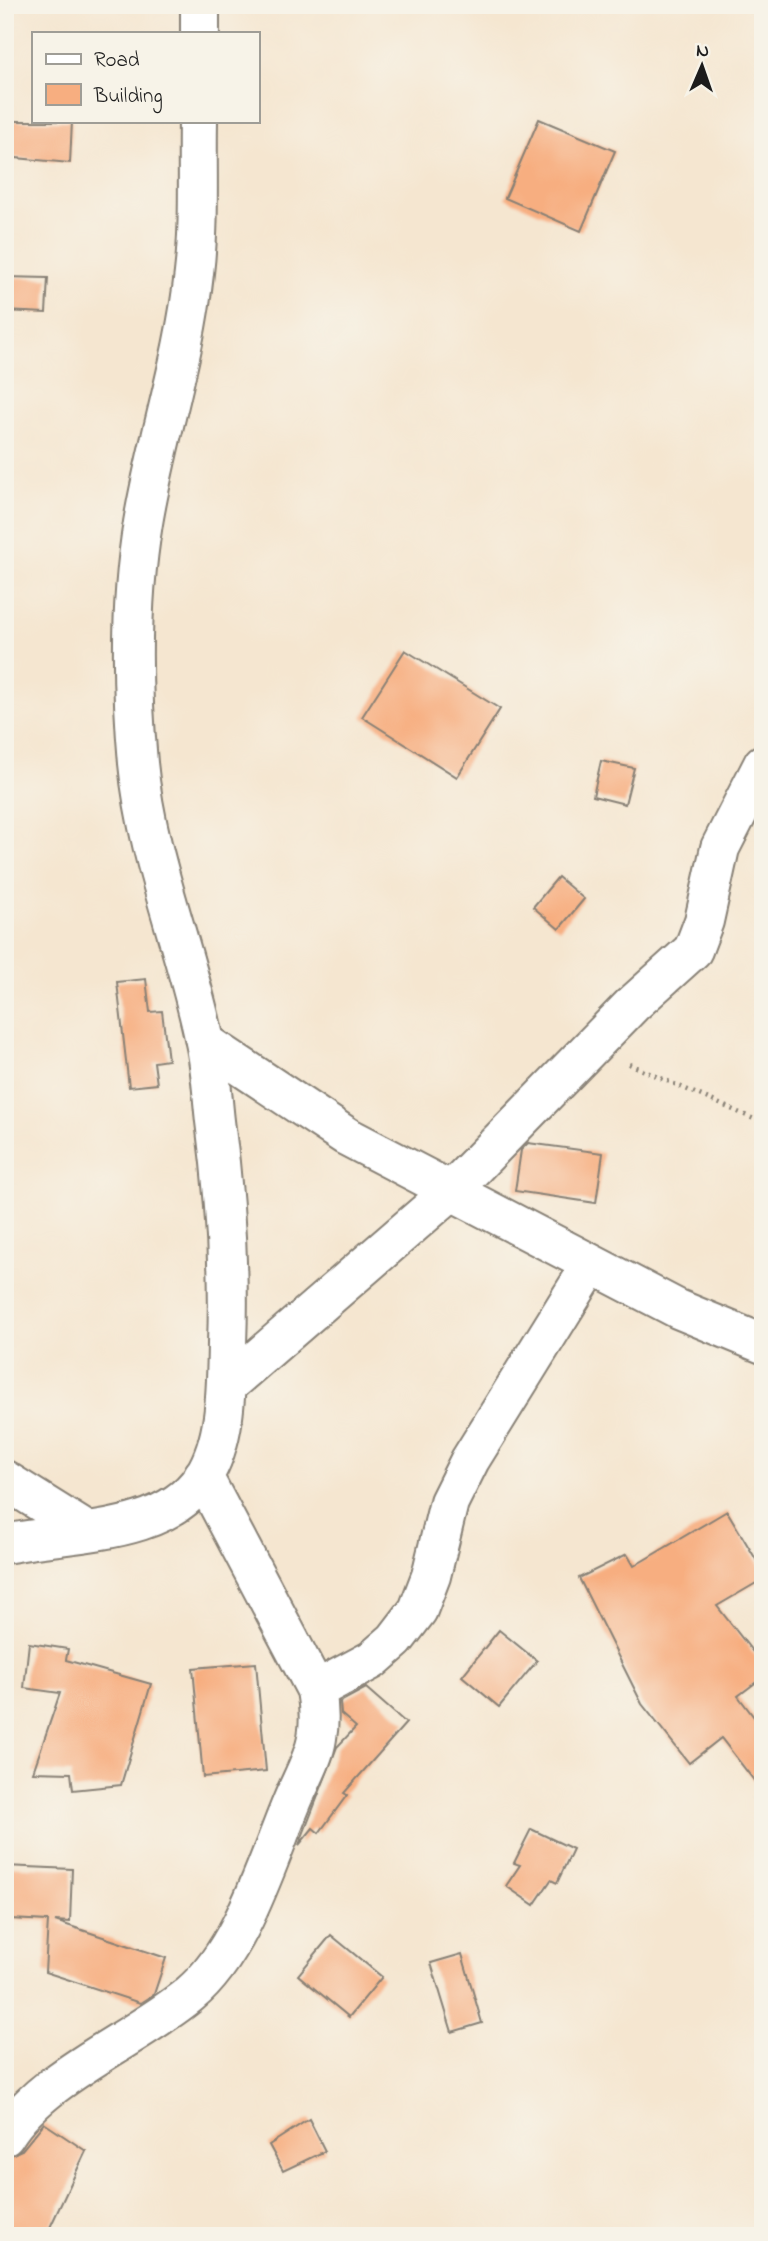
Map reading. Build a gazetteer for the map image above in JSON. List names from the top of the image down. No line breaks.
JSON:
{"legend":["Road","Building"],"north":"top"}
